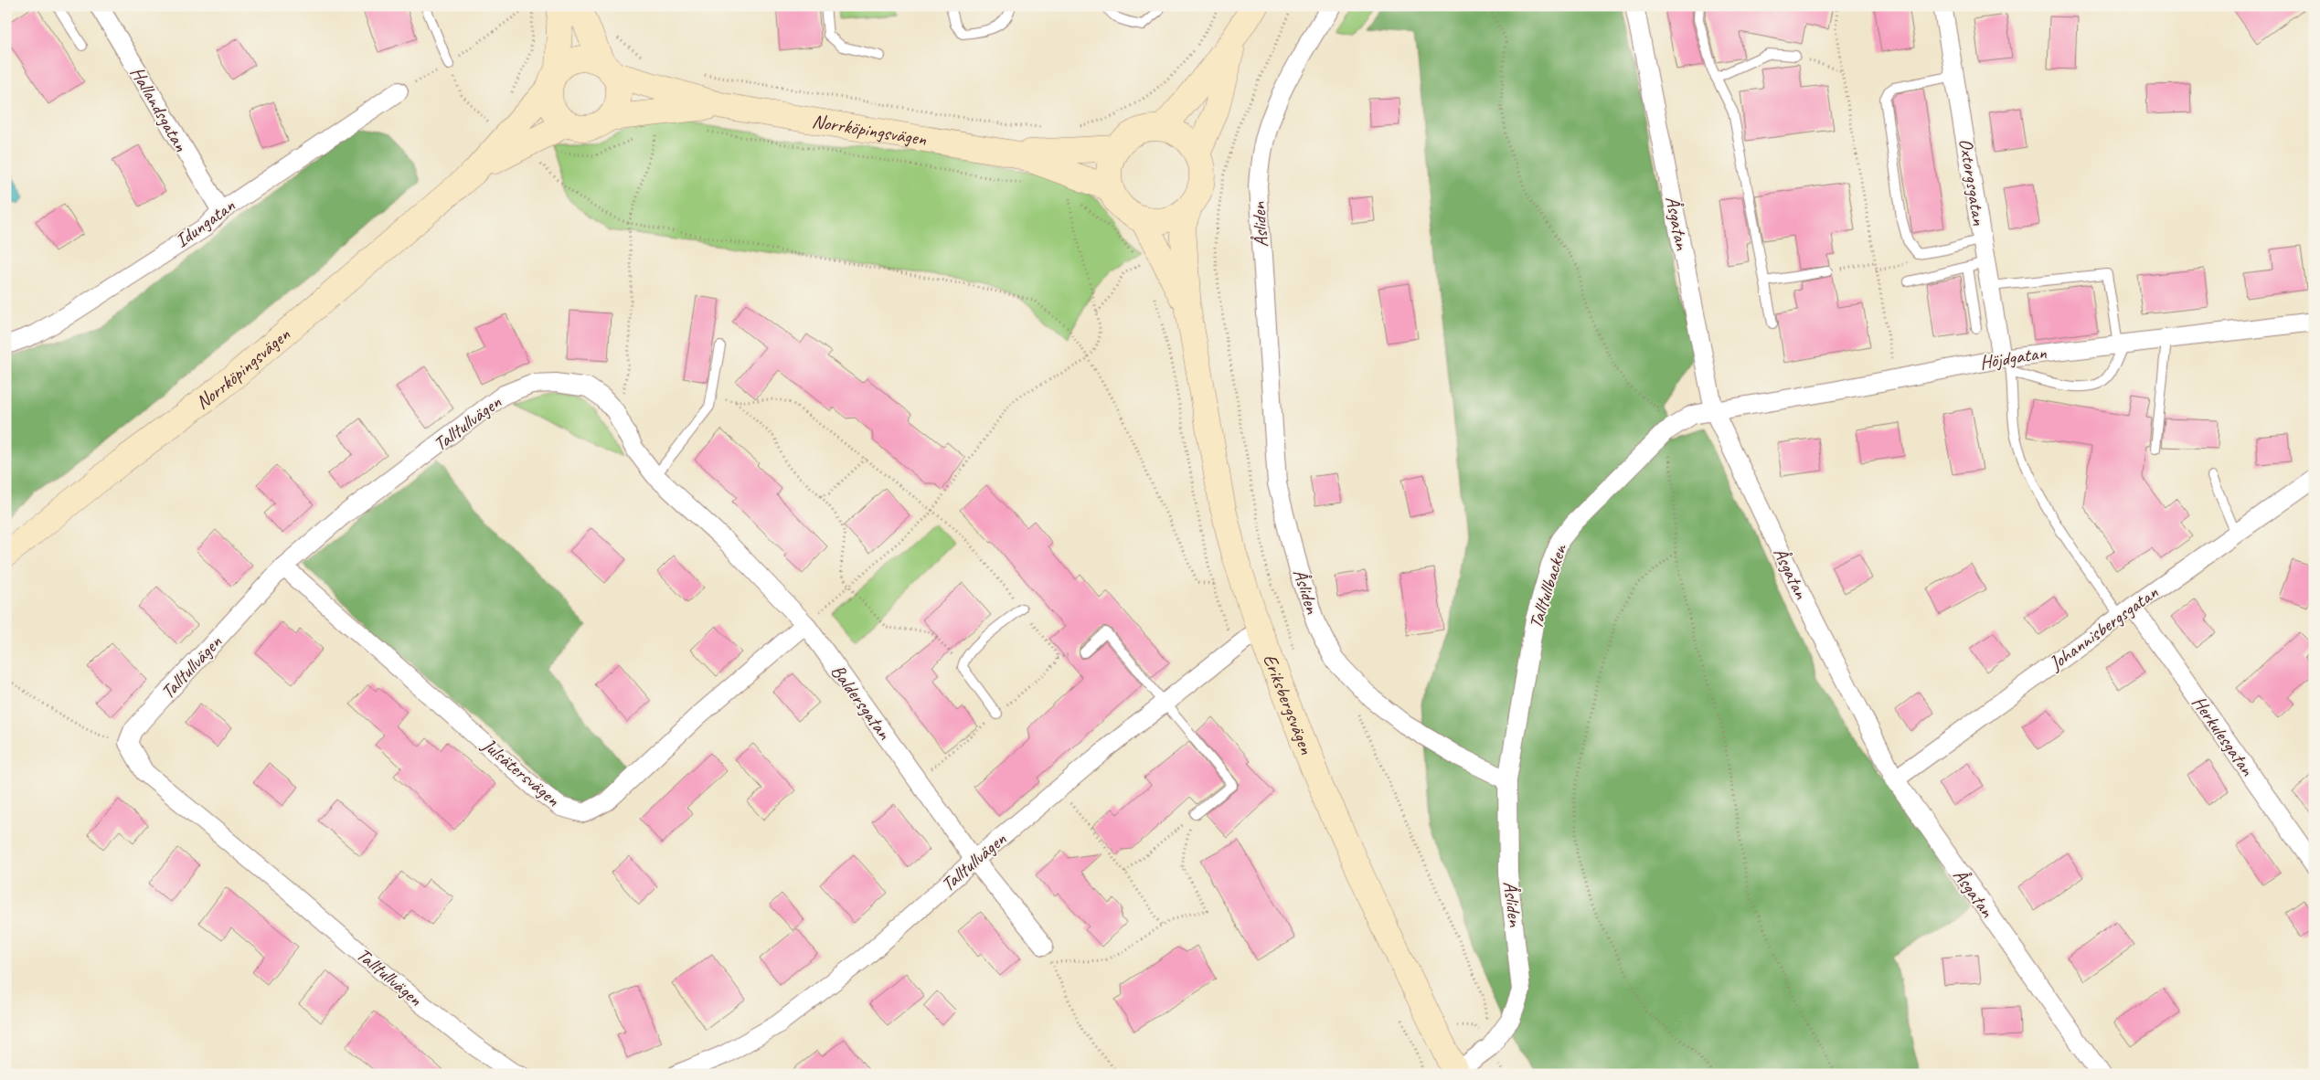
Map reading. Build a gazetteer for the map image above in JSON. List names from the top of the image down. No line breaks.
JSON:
{"streets":{"main road":["Norrköpingsvägen","Eriksbergsvägen"],"street":["Hallandsgatan","Oxtorgsgatan","Idungatan","Åsgatan","Åsliden","Höjdgatan","Talltullvägen","Talltullbacken","Johannisbergsgatan","Baldersgatan","Herkulesgatan","Julsätersvägen"]},"crossings":[["Hallandsgatan","Idungatan"],["Norrköpingsvägen","Eriksbergsvägen"],["Oxtorgsgatan","Höjdgatan"],["Åsgatan","Höjdgatan"],["Åsgatan","Talltullbacken"],["Åsgatan","Johannisbergsgatan"],["Åsliden","Talltullbacken"],["Åsliden","Eriksbergsvägen"],["Höjdgatan","Talltullbacken"],["Talltullvägen","Baldersgatan"],["Talltullvägen","Eriksbergsvägen"],["Talltullvägen","Julsätersvägen"],["Johannisbergsgatan","Herkulesgatan"],["Baldersgatan","Julsätersvägen"]]}
